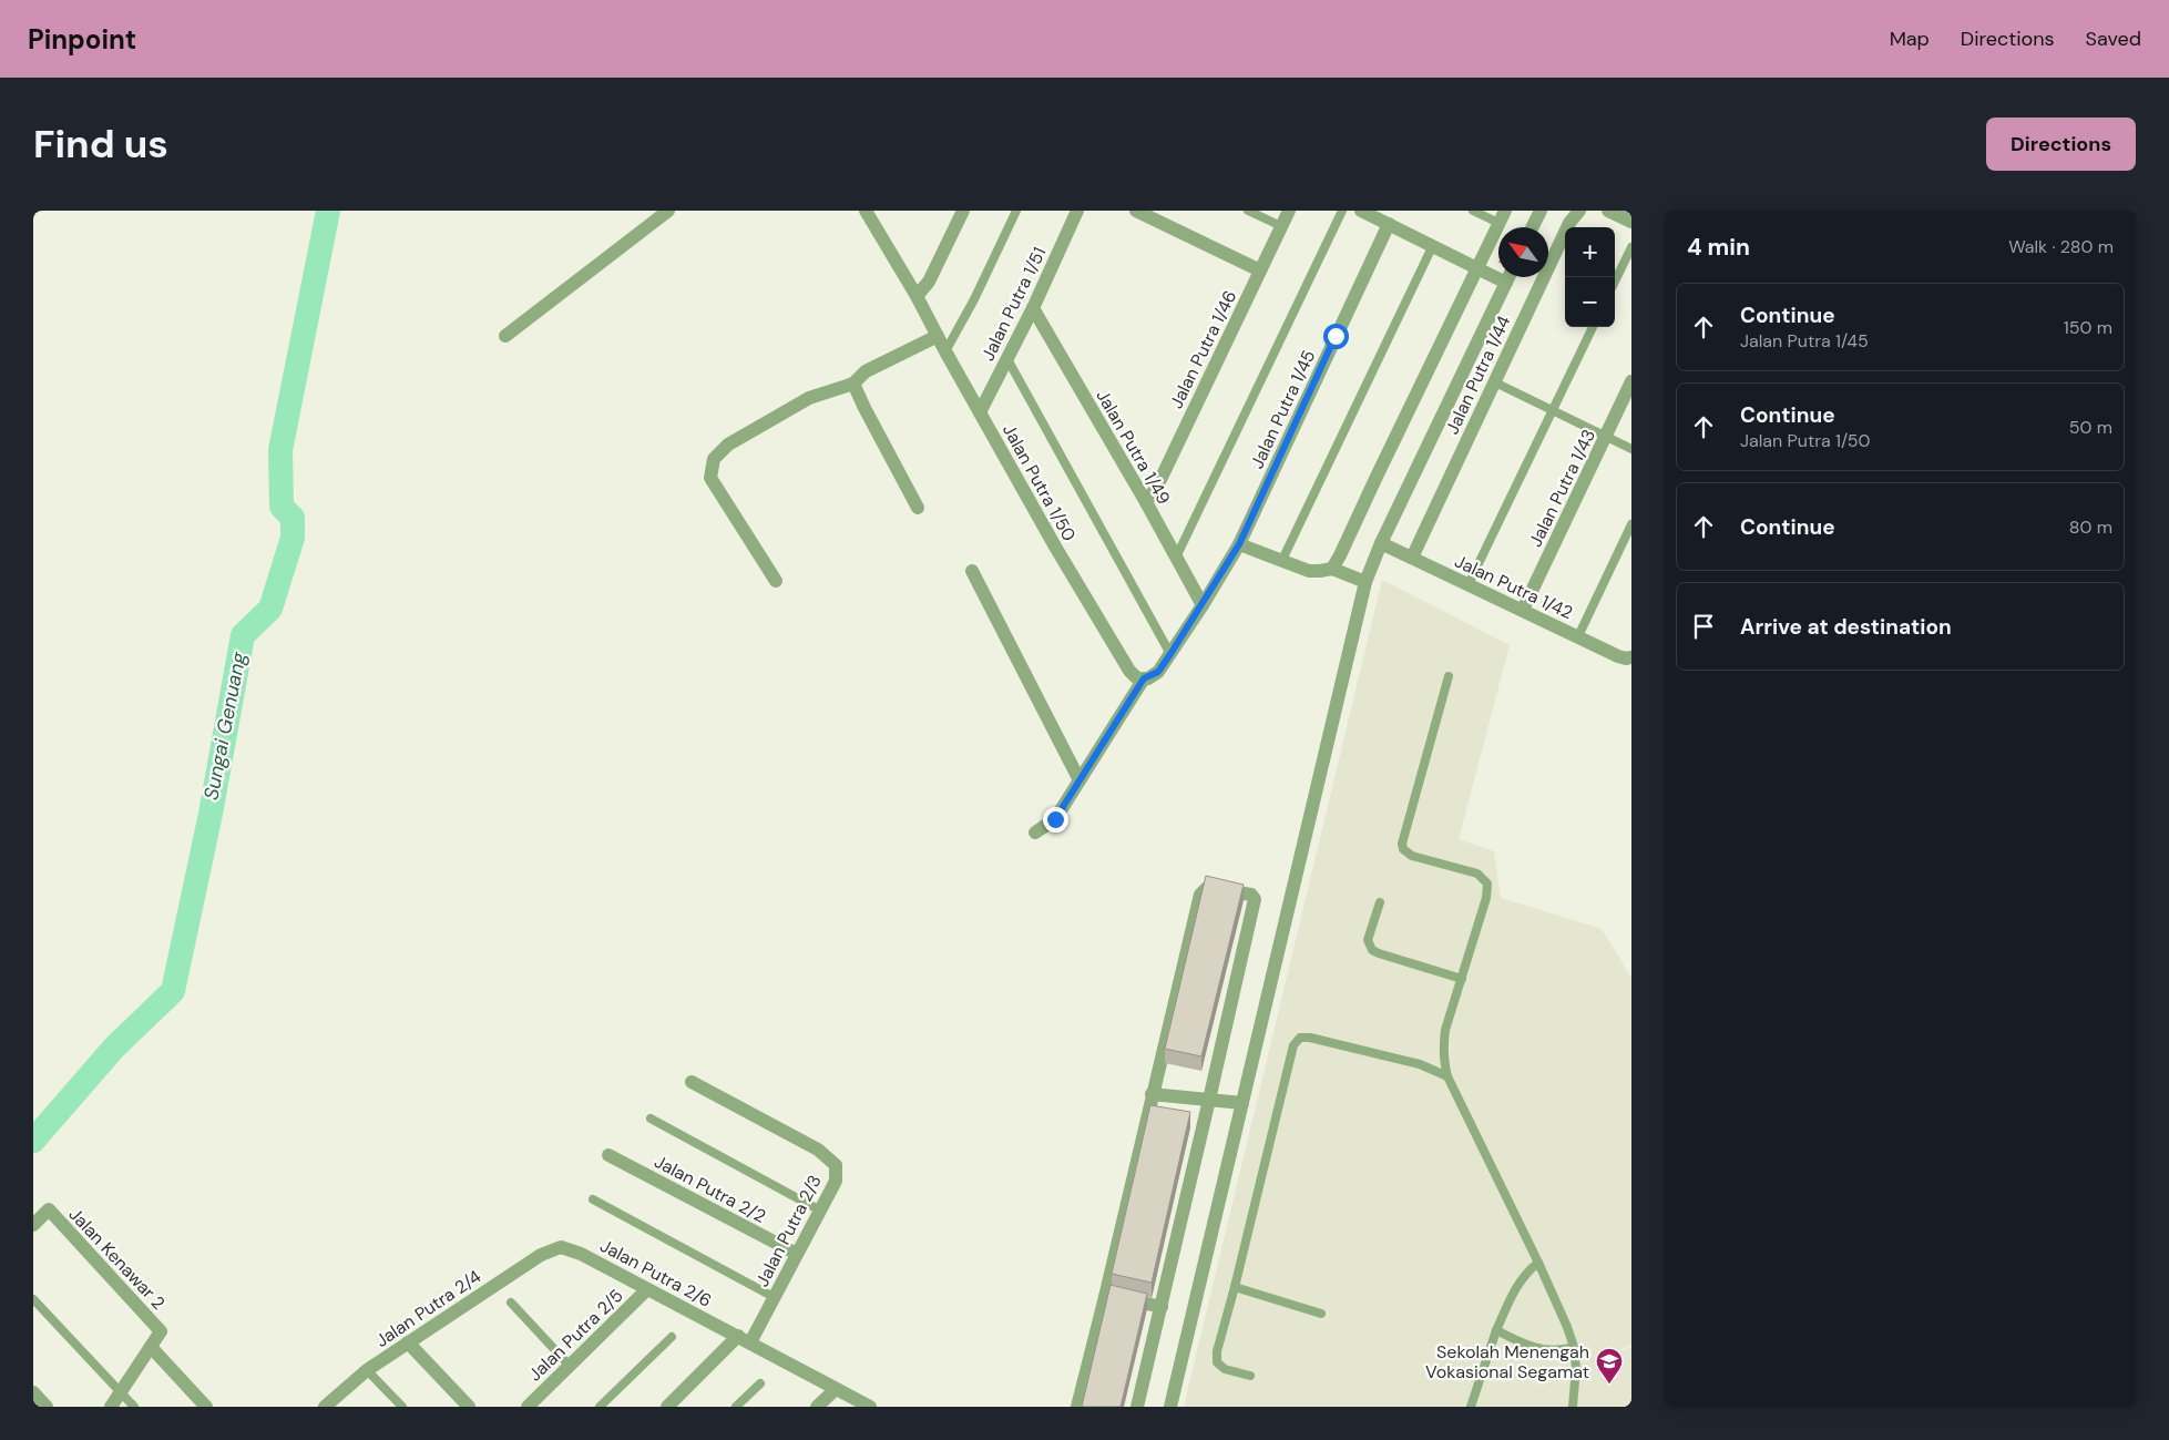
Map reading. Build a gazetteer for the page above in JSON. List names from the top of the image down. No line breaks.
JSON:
{"streets":{"street":["Jalan Putra 1/51","Jalan Putra 1/46","Jalan Putra 1/44","Jalan Putra 1/45","Jalan Putra 1/49","Jalan Putra 1/50","Jalan Putra 1/43","Jalan Putra 1/42","Jalan Putra 2/2","Jalan Putra 2/3","Jalan Kenawar 2","Jalan Putra 2/6","Jalan Putra 2/4","Jalan Putra 2/5"]},"crossings":[["Jalan Putra 1/51","Jalan Putra 1/49"],["Jalan Putra 1/51","Jalan Putra 1/50"],["Jalan Putra 1/46","Jalan Putra 1/49"],["Jalan Putra 1/44","Jalan Putra 1/42"],["Jalan Putra 1/45","Jalan Putra 1/49"],["Jalan Putra 1/43","Jalan Putra 1/42"],["Jalan Putra 2/2","Jalan Putra 2/3"],["Jalan Putra 2/3","Jalan Putra 2/6"],["Jalan Putra 2/6","Jalan Putra 2/4"],["Jalan Putra 2/6","Jalan Putra 2/5"]],"water":["Sungai Genuang"],"places":{"school or university":["Sekolah Menengah Vokasional Segamat"]},"north":"top left","page":{"header":"Pinpoint","nav":["Map","Directions","Saved"],"buttons":"Directions","title":"Find us","heading":["4 min","Walk · 280 m"],"map_buttons":["+","−"],"list":[["Continue","Jalan Putra 1/45","150 m"],["Continue","Jalan Putra 1/50","50 m"],["Continue","80 m"],"Arrive at destination"]}}
